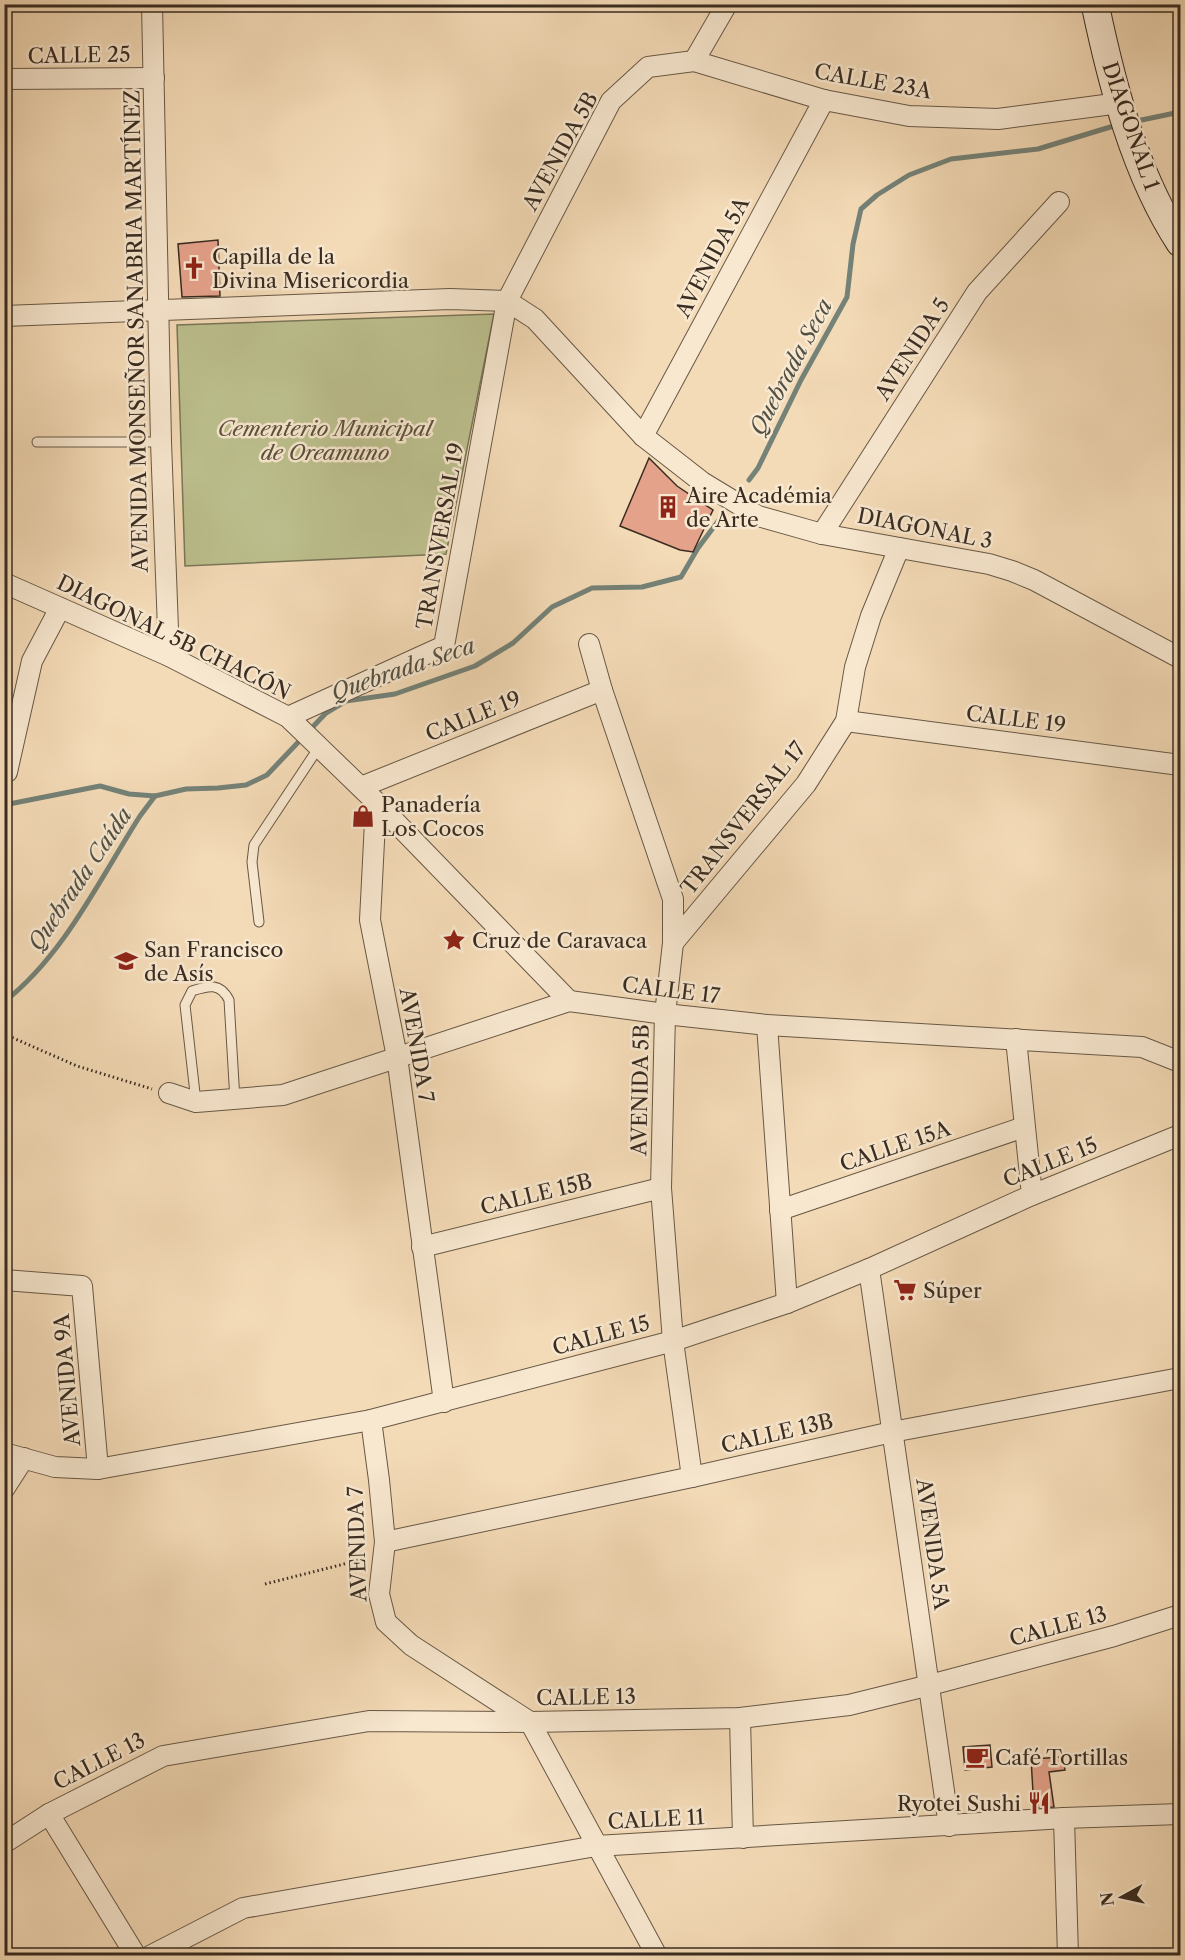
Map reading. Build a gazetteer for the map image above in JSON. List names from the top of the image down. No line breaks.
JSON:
{"streets":{"main road":["DIAGONAL 1"],"street":["CALLE 25","CALLE 23A","AVENIDA 5B","AVENIDA 5A","AVENIDA MONSEÑOR SANABRIA MARTÍNEZ","AVENIDA 5","DIAGONAL 3","TRANSVERSAL 19","DIAGONAL 5B CHACÓN","CALLE 19","TRANSVERSAL 17","CALLE 17","AVENIDA 7","CALLE 15A","CALLE 15","CALLE 15B","AVENIDA 9A","CALLE 13B","CALLE 13","CALLE 11"]},"crossings":[["CALLE 25","AVENIDA MONSEÑOR SANABRIA MARTÍNEZ"],["CALLE 23A","DIAGONAL 1"],["CALLE 23A","AVENIDA 5B"],["CALLE 23A","AVENIDA 5A"],["AVENIDA 5B","DIAGONAL 3"],["AVENIDA 5B","TRANSVERSAL 19"],["AVENIDA 5B","CALLE 19"],["AVENIDA 5B","TRANSVERSAL 17"],["AVENIDA 5B","CALLE 17"],["AVENIDA 5B","CALLE 15"],["AVENIDA 5B","CALLE 15B"],["AVENIDA 5B","CALLE 13B"],["AVENIDA 5A","DIAGONAL 3"],["AVENIDA 5A","CALLE 15"],["AVENIDA 5A","CALLE 13B"],["AVENIDA 5A","CALLE 13"],["AVENIDA 5A","CALLE 11"],["AVENIDA MONSEÑOR SANABRIA MARTÍNEZ","DIAGONAL 5B CHACÓN"],["AVENIDA 5","DIAGONAL 3"],["DIAGONAL 3","TRANSVERSAL 19"],["DIAGONAL 3","TRANSVERSAL 17"],["TRANSVERSAL 19","DIAGONAL 5B CHACÓN"],["DIAGONAL 5B CHACÓN","CALLE 19"],["DIAGONAL 5B CHACÓN","CALLE 17"],["DIAGONAL 5B CHACÓN","AVENIDA 7"],["CALLE 19","TRANSVERSAL 17"],["CALLE 17","AVENIDA 7"],["AVENIDA 7","CALLE 15"],["AVENIDA 7","CALLE 15B"],["AVENIDA 7","CALLE 13B"],["AVENIDA 7","CALLE 13"],["AVENIDA 7","CALLE 11"],["CALLE 15","AVENIDA 9A"]],"water":["Quebrada Seca","Quebrada Caída"],"parks":["Cementerio Municipal de Oreamuno"],"places":{"church":["Capilla de la Divina Misericordia"],"building":["Aire Académia de Arte"],"shop":["Panadería Los Cocos"],"place":["Cruz de Caravaca"],"school or university":["San Francisco de Asís"],"supermarket":["Súper"],"cafe":["Café Tortillas"],"restaurant":["Ryotei Sushi"]},"north":"left"}
